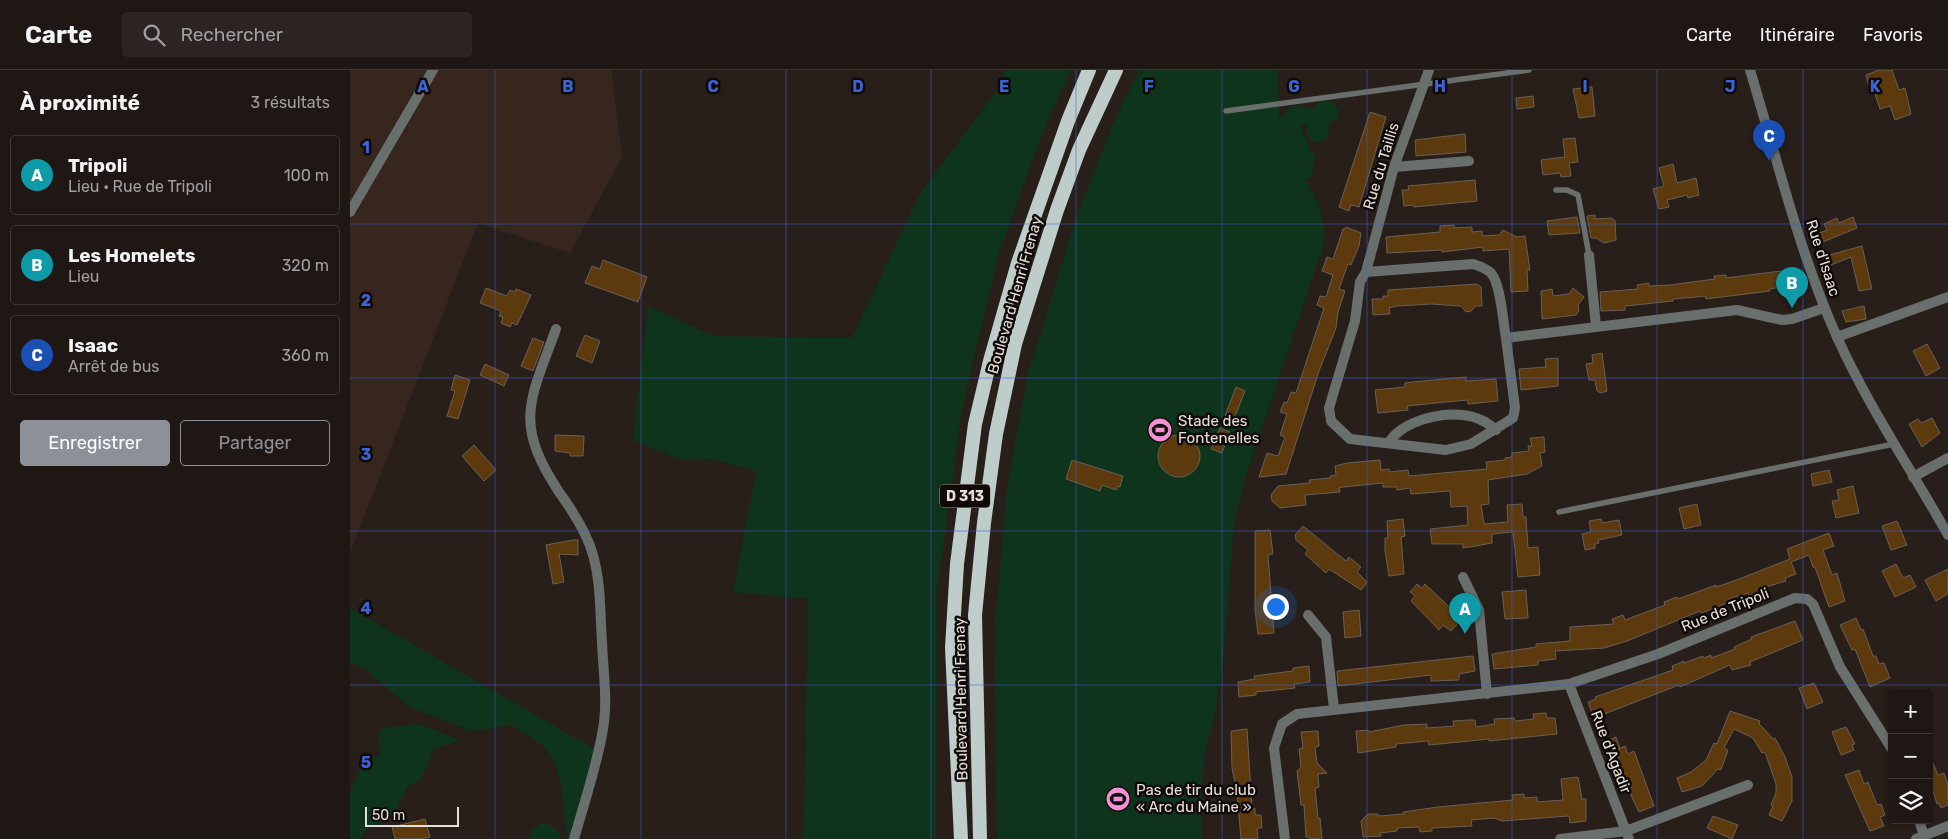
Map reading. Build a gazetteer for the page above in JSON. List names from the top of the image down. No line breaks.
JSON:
{"streets":{"highway":["Boulevard Henri Frenay","D 313"],"street":["Rue du Taillis","Rue d'Isaac","Rue de Tripoli","Rue d'Agadir"]},"crossings":[["Rue de Tripoli","Rue d'Agadir"]],"places":{"sports":["Stade des Fontenelles","Pas de tir du club « Arc du Maine »"]},"scale_bar":"50 m","page":{"header":"Carte","search":"Rechercher","nav":["Carte","Itinéraire","Favoris"],"heading":["À proximité","3 résultats"],"pins":["C","B","A"],"list":[{"mark":"A","name":"Tripoli","note":"Lieu · Rue de Tripoli","value":"100 m"},{"mark":"B","name":"Les Homelets","note":"Lieu","value":"320 m"},{"mark":"C","name":"Isaac","note":"Arrêt de bus","value":"360 m"}],"buttons":["Enregistrer","Partager"],"map_buttons":["+","−"],"scale":"50 m"},"grid":{"columns":["A","B","C","D","E","F","G","H","I","J","K"],"rows":["1","2","3","4","5"]}}
